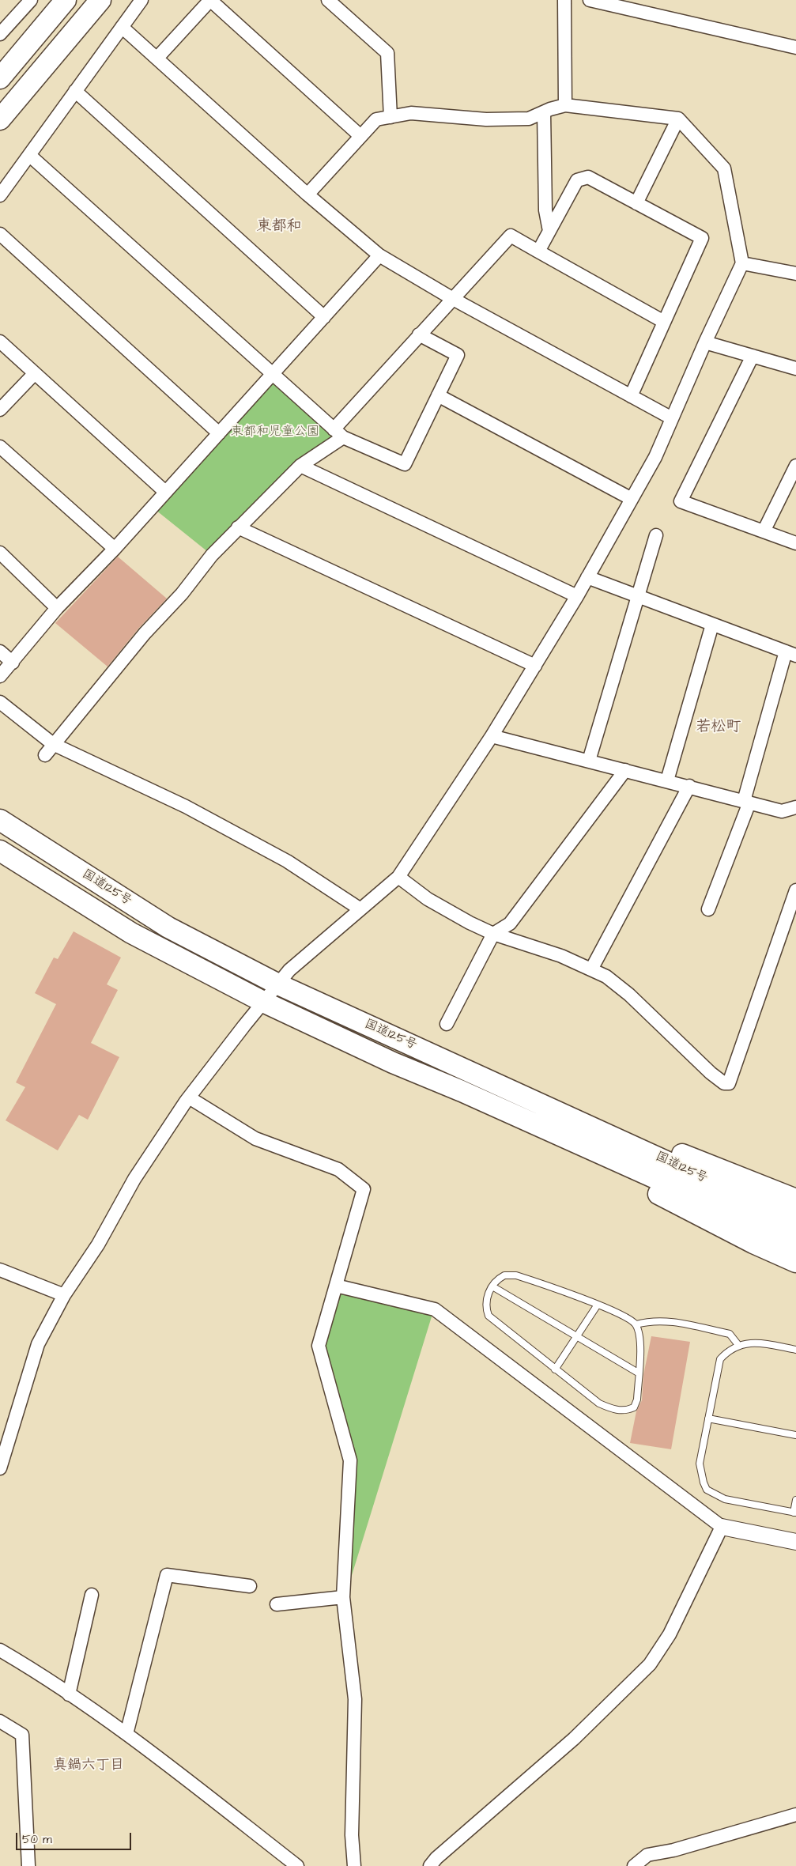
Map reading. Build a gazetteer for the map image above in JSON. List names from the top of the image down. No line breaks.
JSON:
{"streets":{"highway":["国道125号"]},"districts":["東都和","若松町","真鍋六丁目"],"parks":["東都和児童公園"],"scale_bar":"50 m"}
